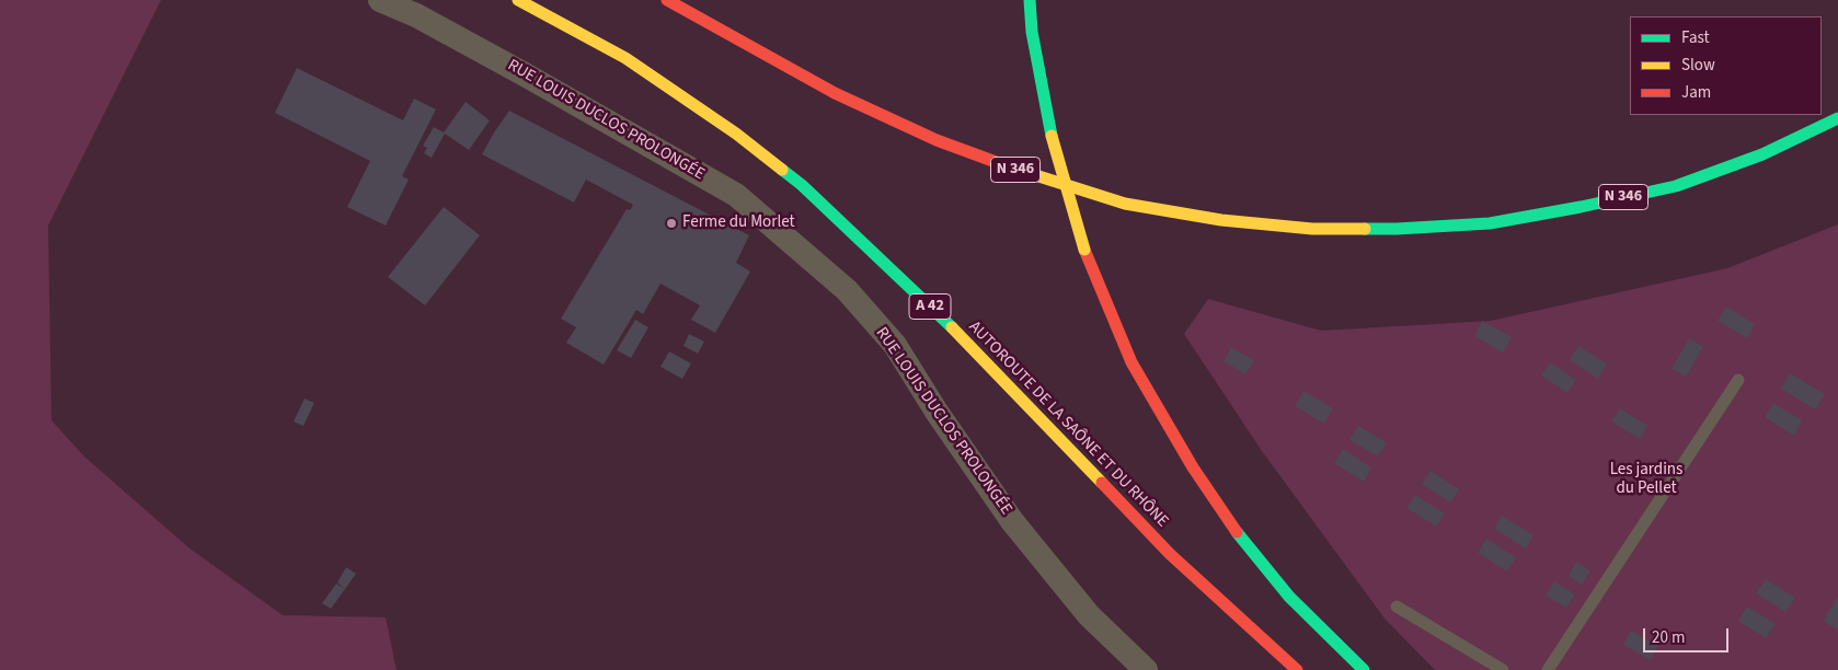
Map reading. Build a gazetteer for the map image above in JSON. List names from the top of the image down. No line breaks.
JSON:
{"streets":{"highway":["N 346","A 42","AUTOROUTE DE LA SAÔNE ET DU RHÔNE"],"street":["RUE LOUIS DUCLOS PROLONGÉE"]},"parks":["Les jardins du Pellet"],"places":["Ferme du Morlet"],"legend":["Fast","Slow","Jam"],"scale_bar":"20 m"}
